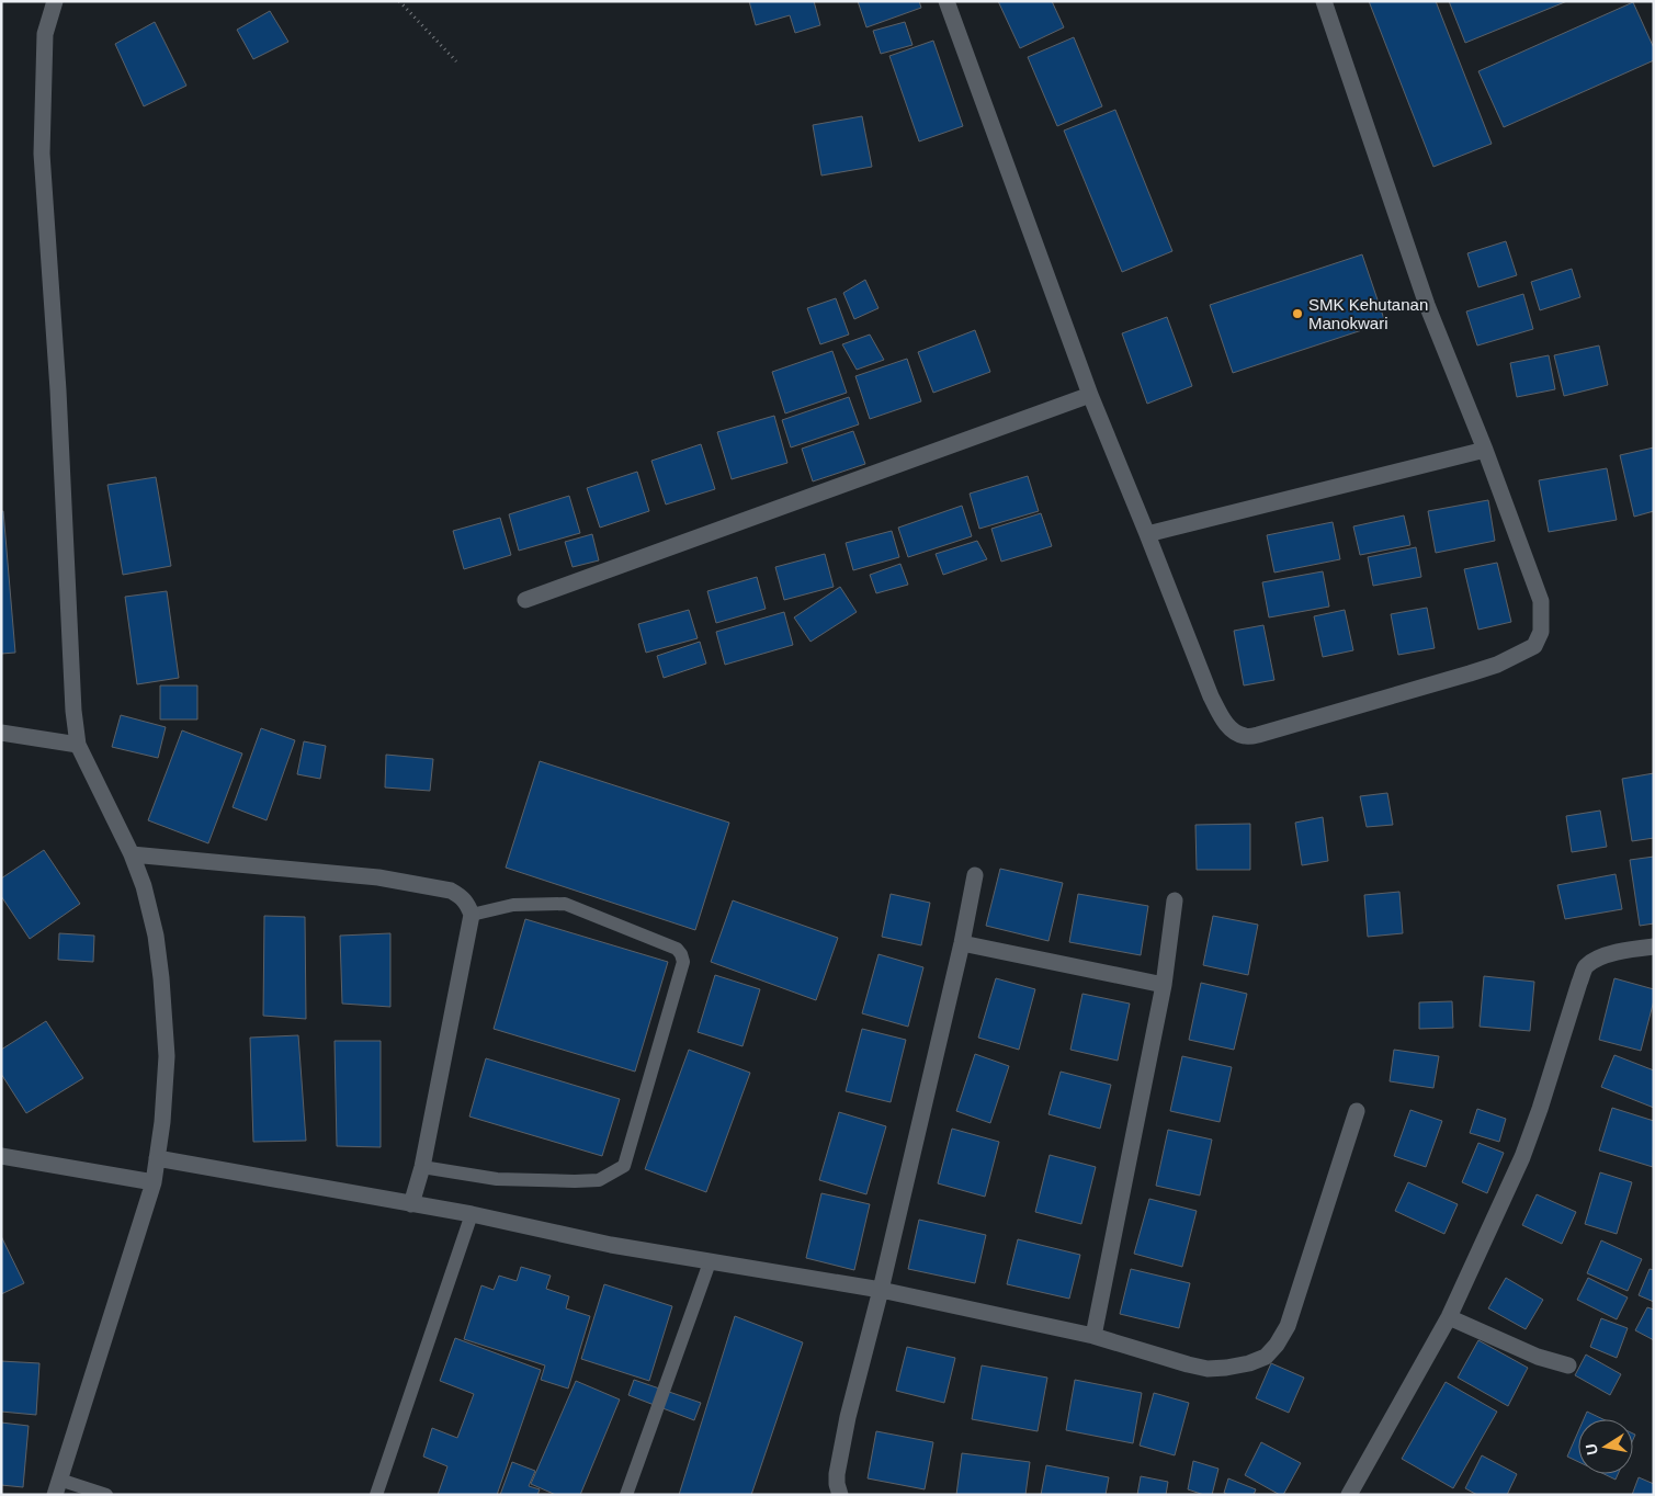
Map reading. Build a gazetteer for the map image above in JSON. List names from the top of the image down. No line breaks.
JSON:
{"places":["SMK Kehutanan Manokwari"],"north":"left"}
